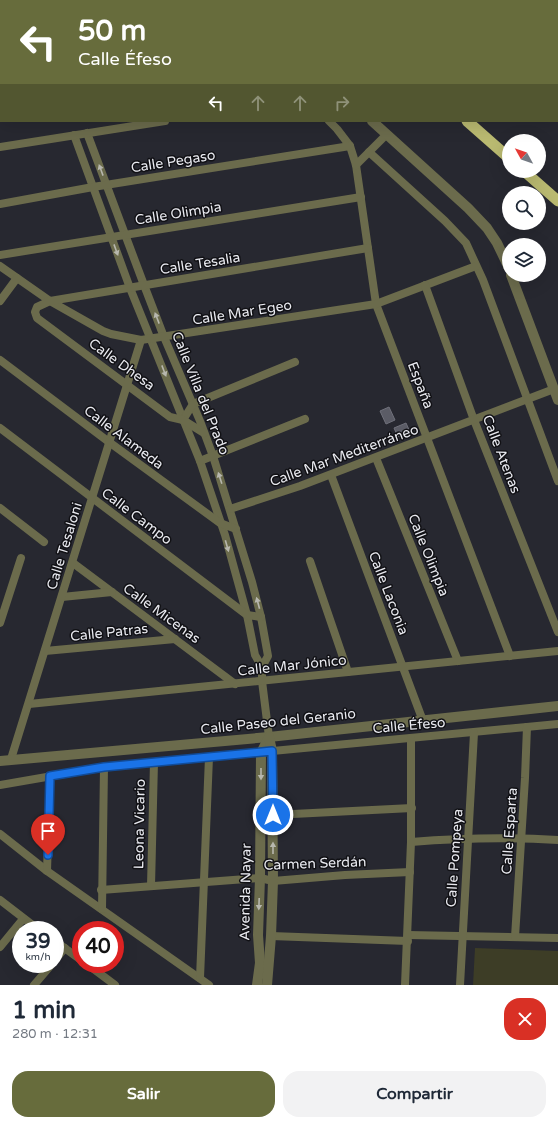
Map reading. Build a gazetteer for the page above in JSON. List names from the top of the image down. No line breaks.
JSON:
{"streets":{"street":["Calle Pegaso","Calle Olimpia","Calle Tesalia","Calle Mar Egeo","Calle Dhesa","España","Calle Villa del Prado","Calle Alameda","Calle Atenas","Calle Mar Mediterráneo","Calle Campo","Calle Tesaloni","Calle Laconia","Calle Micenas","Calle Patras","Calle Mar Jónico","Calle Paseo del Geranio","Calle Éfeso","Leona Vicario","Calle Esparta","Calle Pompeya","Carmen Serdán","Avenida Nayar"]},"crossings":[["Calle Pegaso","España"],["Calle Pegaso","Calle Villa del Prado"],["Calle Olimpia","España"],["Calle Olimpia","Calle Villa del Prado"],["Calle Olimpia","Calle Mar Mediterráneo"],["Calle Olimpia","Calle Mar Jónico"],["Calle Tesalia","Calle Mar Egeo"],["Calle Tesalia","Calle Dhesa"],["Calle Tesalia","España"],["Calle Tesalia","Calle Villa del Prado"],["Calle Mar Egeo","España"],["Calle Mar Egeo","Calle Villa del Prado"],["Calle Mar Egeo","Calle Atenas"],["Calle Mar Egeo","Calle Tesaloni"],["Calle Dhesa","Calle Villa del Prado"],["Calle Dhesa","Calle Tesaloni"],["España","Calle Mar Mediterráneo"],["España","Calle Mar Jónico"],["Calle Villa del Prado","Calle Alameda"],["Calle Villa del Prado","Calle Mar Mediterráneo"],["Calle Villa del Prado","Calle Campo"],["Calle Villa del Prado","Calle Mar Jónico"],["Calle Villa del Prado","Calle Paseo del Geranio"],["Calle Villa del Prado","Avenida Nayar"],["Calle Alameda","Calle Tesaloni"],["Calle Atenas","Calle Mar Mediterráneo"],["Calle Mar Mediterráneo","Calle Laconia"],["Calle Campo","Calle Tesaloni"],["Calle Tesaloni","Calle Micenas"],["Calle Tesaloni","Calle Patras"],["Calle Tesaloni","Calle Mar Jónico"],["Calle Tesaloni","Calle Paseo del Geranio"],["Calle Laconia","Calle Mar Jónico"],["Calle Laconia","Calle Paseo del Geranio"],["Calle Micenas","Calle Patras"],["Calle Micenas","Calle Mar Jónico"],["Calle Paseo del Geranio","Avenida Nayar"],["Calle Éfeso","Leona Vicario"],["Calle Éfeso","Calle Esparta"],["Calle Éfeso","Calle Pompeya"],["Calle Éfeso","Avenida Nayar"],["Leona Vicario","Carmen Serdán"],["Carmen Serdán","Avenida Nayar"]],"north":"top left","page":{"turn":["50 m","Calle Éfeso"],"speed":"39 km/h","limit":"40","heading":["1 min","280 m · 12:31"],"buttons":["Salir","Compartir"]}}
